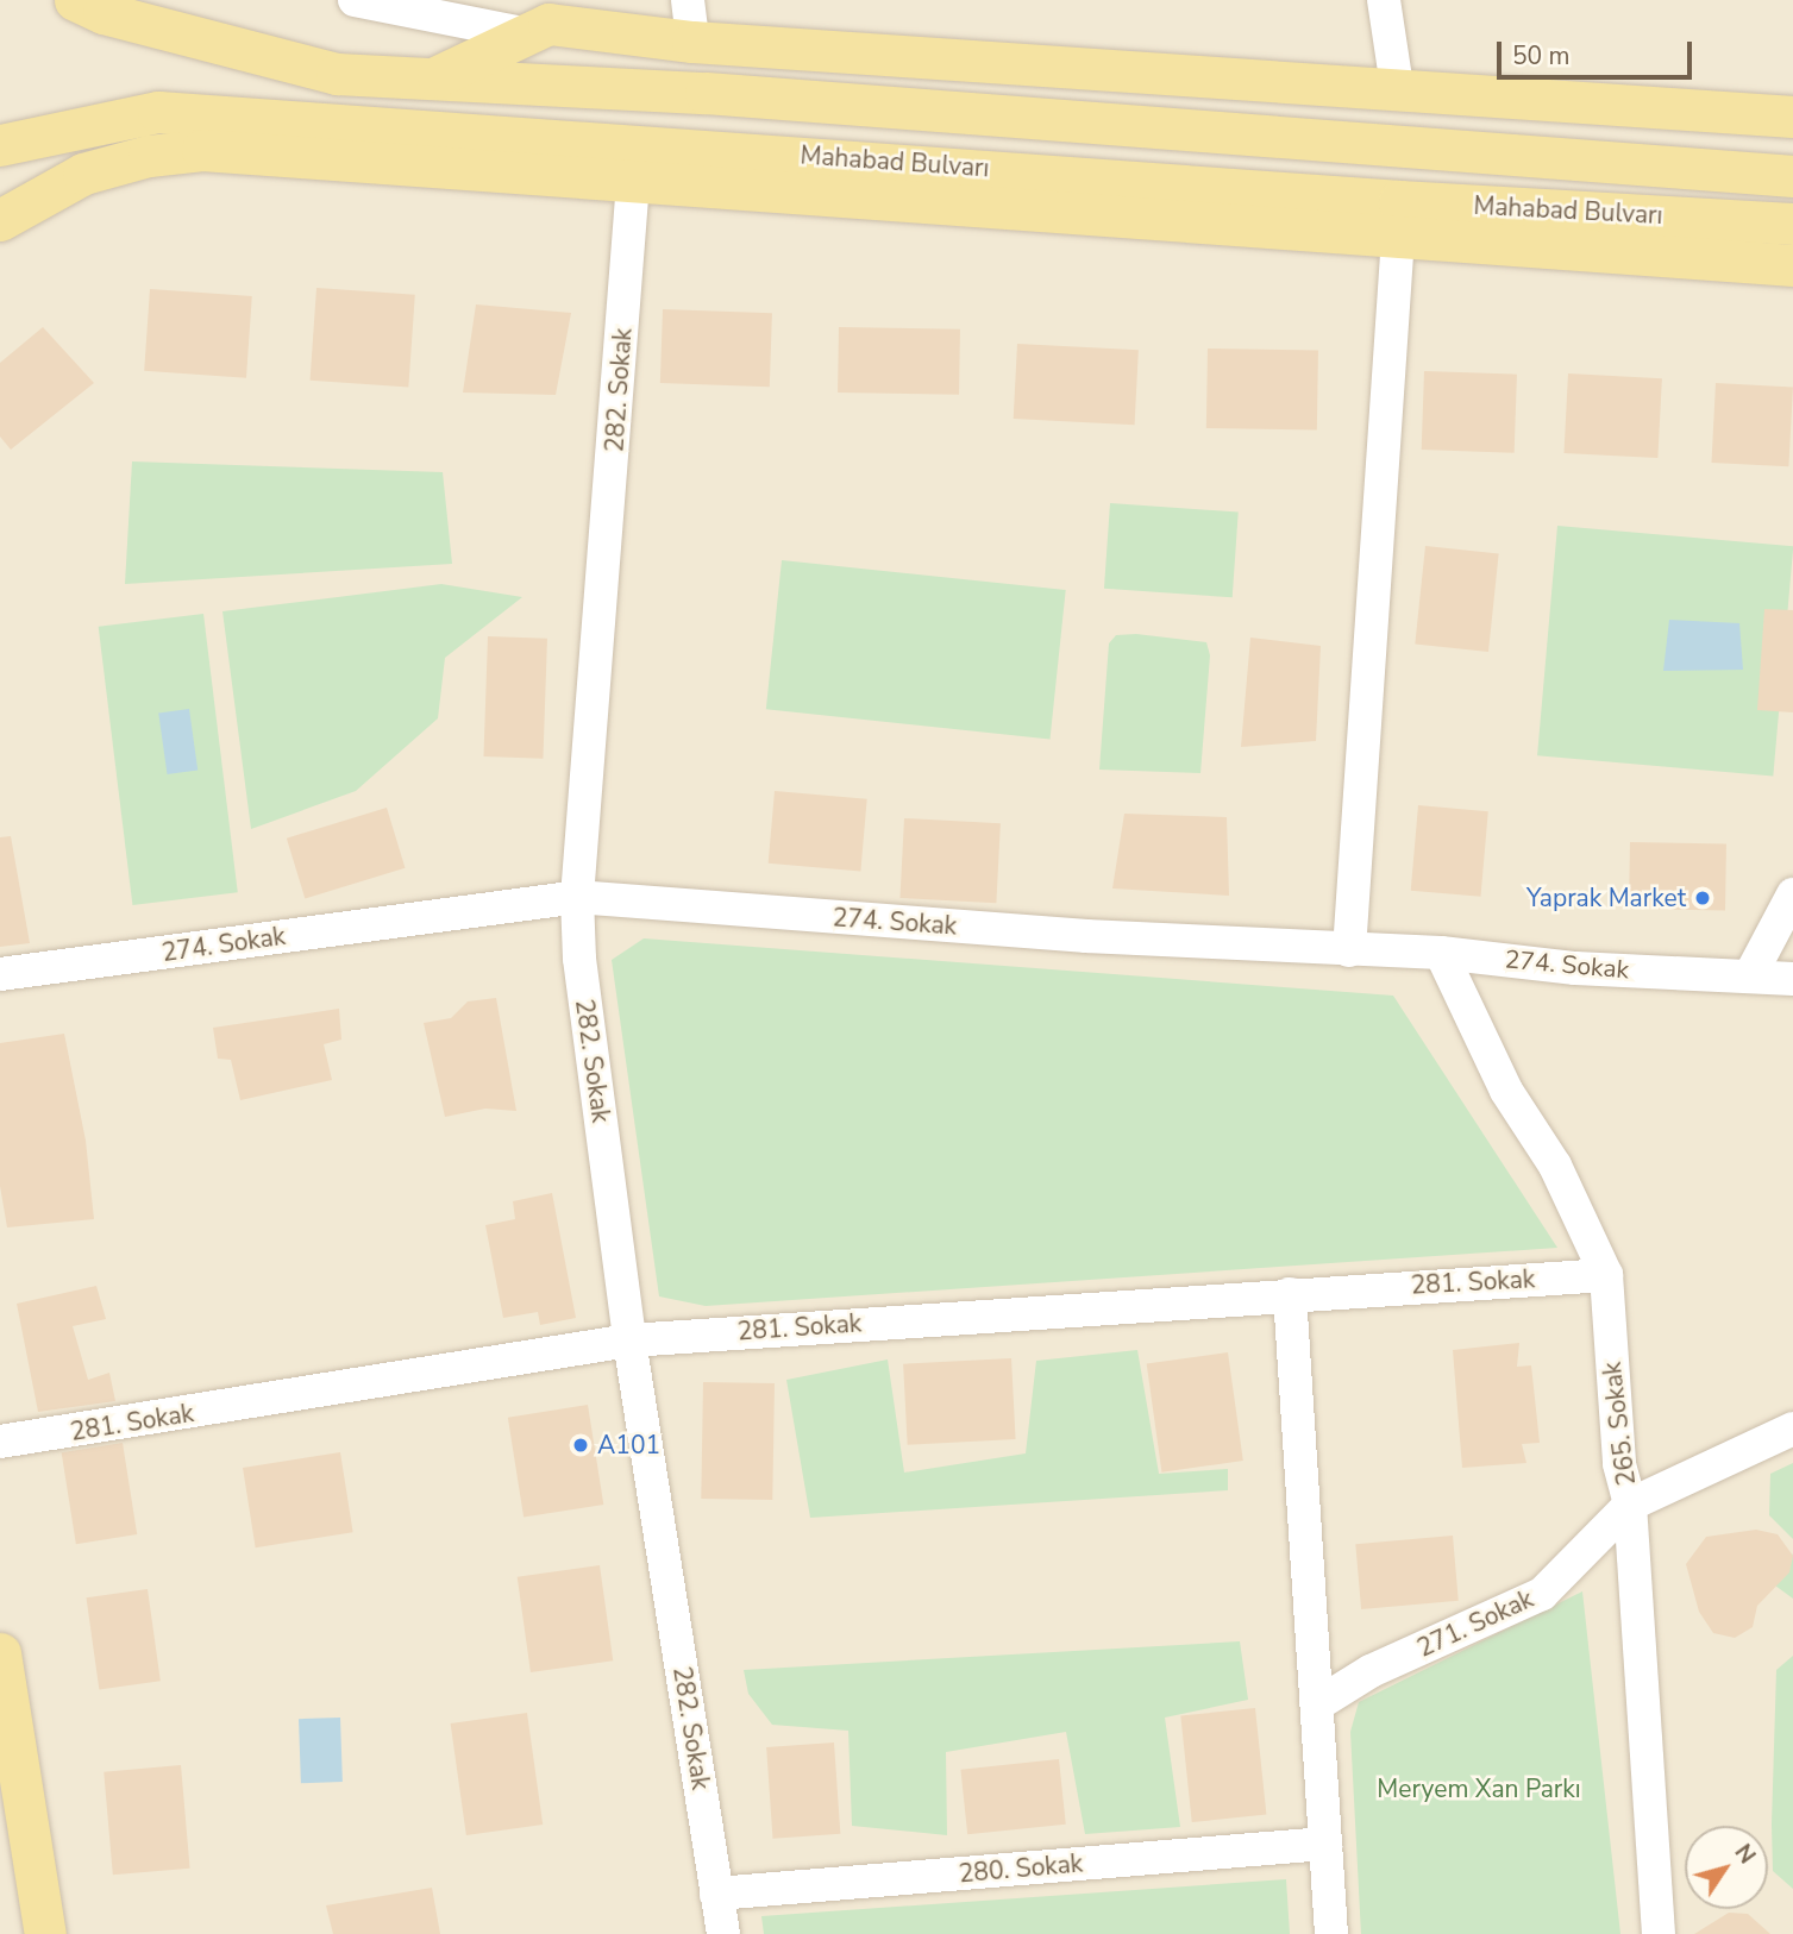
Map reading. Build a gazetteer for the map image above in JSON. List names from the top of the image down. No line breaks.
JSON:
{"streets":{"main road":["Mahabad Bulvarı"],"street":["282. Sokak","274. Sokak","281. Sokak","265. Sokak","271. Sokak","280. Sokak"]},"crossings":[["282. Sokak","274. Sokak"],["282. Sokak","281. Sokak"],["282. Sokak","280. Sokak"],["274. Sokak","265. Sokak"],["281. Sokak","265. Sokak"],["265. Sokak","271. Sokak"]],"parks":["Meryem Xan Parkı"],"places":["Yaprak Market","A101"],"scale_bar":"50 m","north":"top right"}
